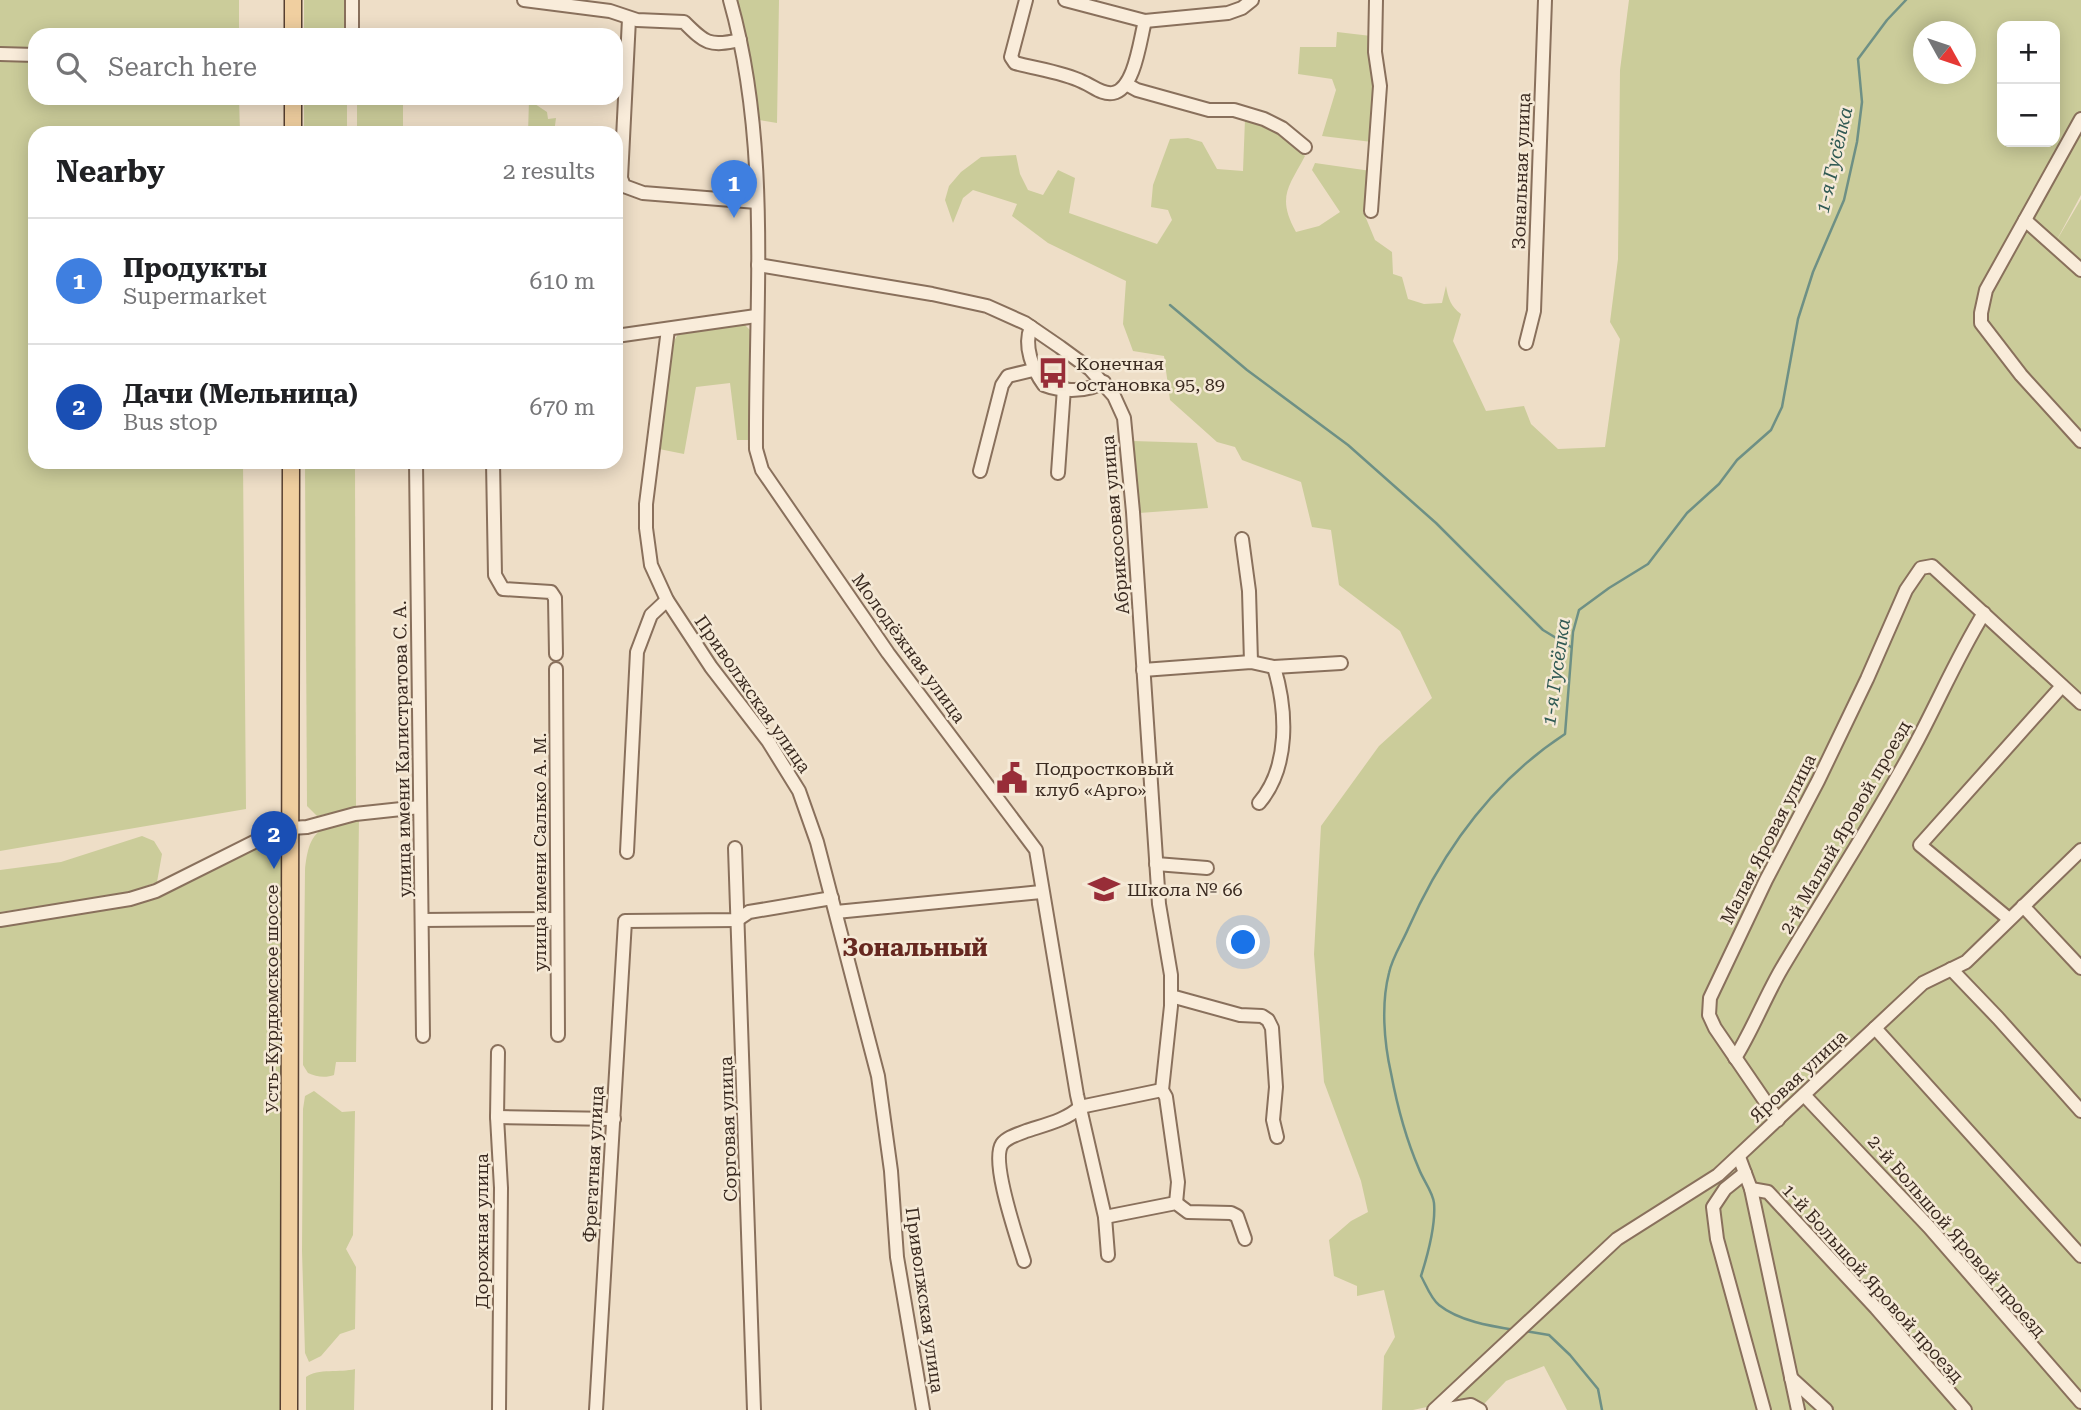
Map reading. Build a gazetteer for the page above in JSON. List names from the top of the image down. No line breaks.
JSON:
{"streets":{"main road":["Усть-Курдюмское шоссе"],"street":["Зональная улица","Абрикосовая улица","Молодёжная улица","Приволжская улица","улица имени Калистратова С. А.","2-й Малый Яровой проезд","Малая Яровая улица","улица имени Салько А. М.","Яровая улица","Сорговая улица","Фрегатная улица","Дорожная улица","2-й Большой Яровой проезд","1-й Большой Яровой проезд"]},"crossings":[["Абрикосовая улица","Молодёжная улица"],["2-й Малый Яровой проезд","Малая Яровая улица"],["Малая Яровая улица","Яровая улица"],["Яровая улица","2-й Большой Яровой проезд"],["Сорговая улица","Фрегатная улица"]],"districts":["Зональный"],"water":["1-я Гусёлка"],"places":{"bus stop":["Конечная остановка 95, 89"],"public building":["Подростковый клуб «Арго»"],"school or university":["Школа № 66"]},"north":"bottom right","page":{"map_buttons":["+","−"],"search":"Search here","heading":["Nearby","2 results"],"pins":["1","2"],"list":[{"mark":"1","name":"Продукты","note":"Supermarket","value":"610 m"},{"mark":"2","name":"Дачи (Мельница)","note":"Bus stop","value":"670 m"}]}}
